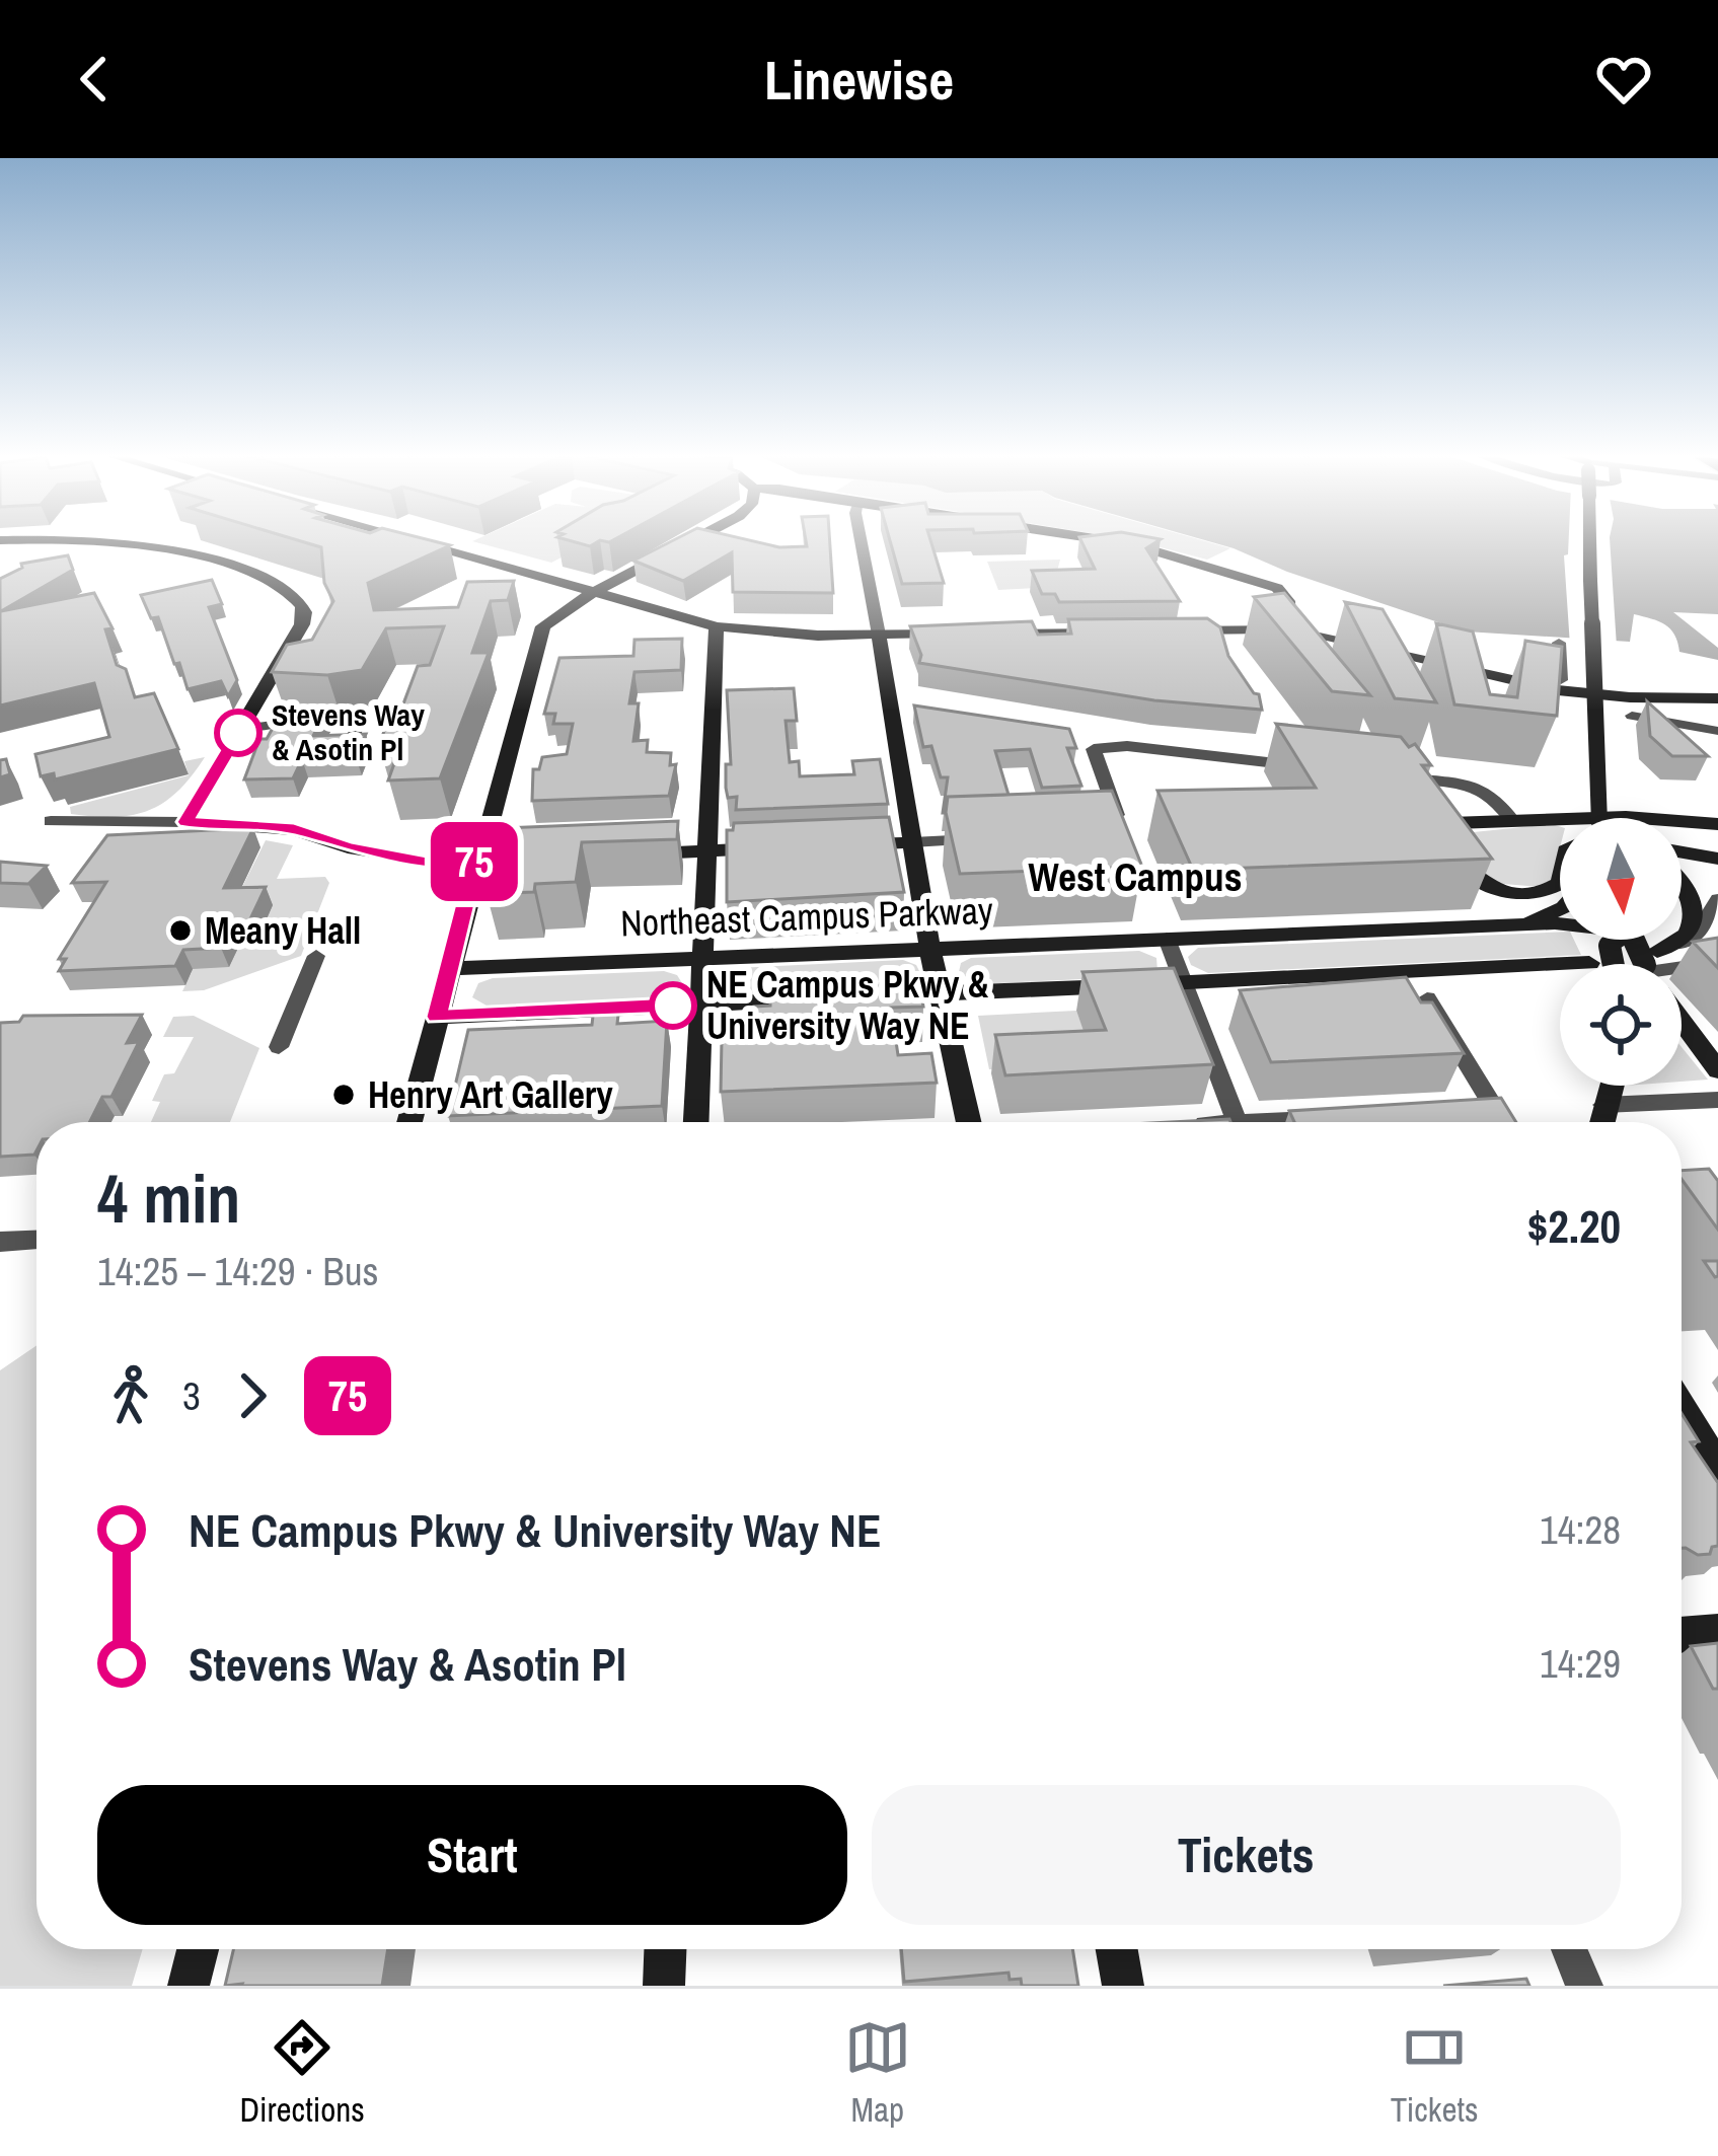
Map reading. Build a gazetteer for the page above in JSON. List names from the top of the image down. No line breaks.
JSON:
{"streets":{"street":["Northeast Campus Parkway"]},"districts":["West Campus"],"places":["Stevens Way & Asotin Pl","Meany Hall","NE Campus Pkwy & University Way NE","Henry Art Gallery"],"lines":["bus line 75"],"north":"bottom","page":{"header":"Linewise","on_map":"75","heading":["4 min","14:25 – 14:29 · Bus","$2.20"],"legs":["3","75"],"list":[{"name":"NE Campus Pkwy & University Way NE","value":"14:28"},{"name":"Stevens Way & Asotin Pl","value":"14:29"}],"buttons":["Start","Tickets"],"tabs":["Directions","Map","Tickets"]}}
